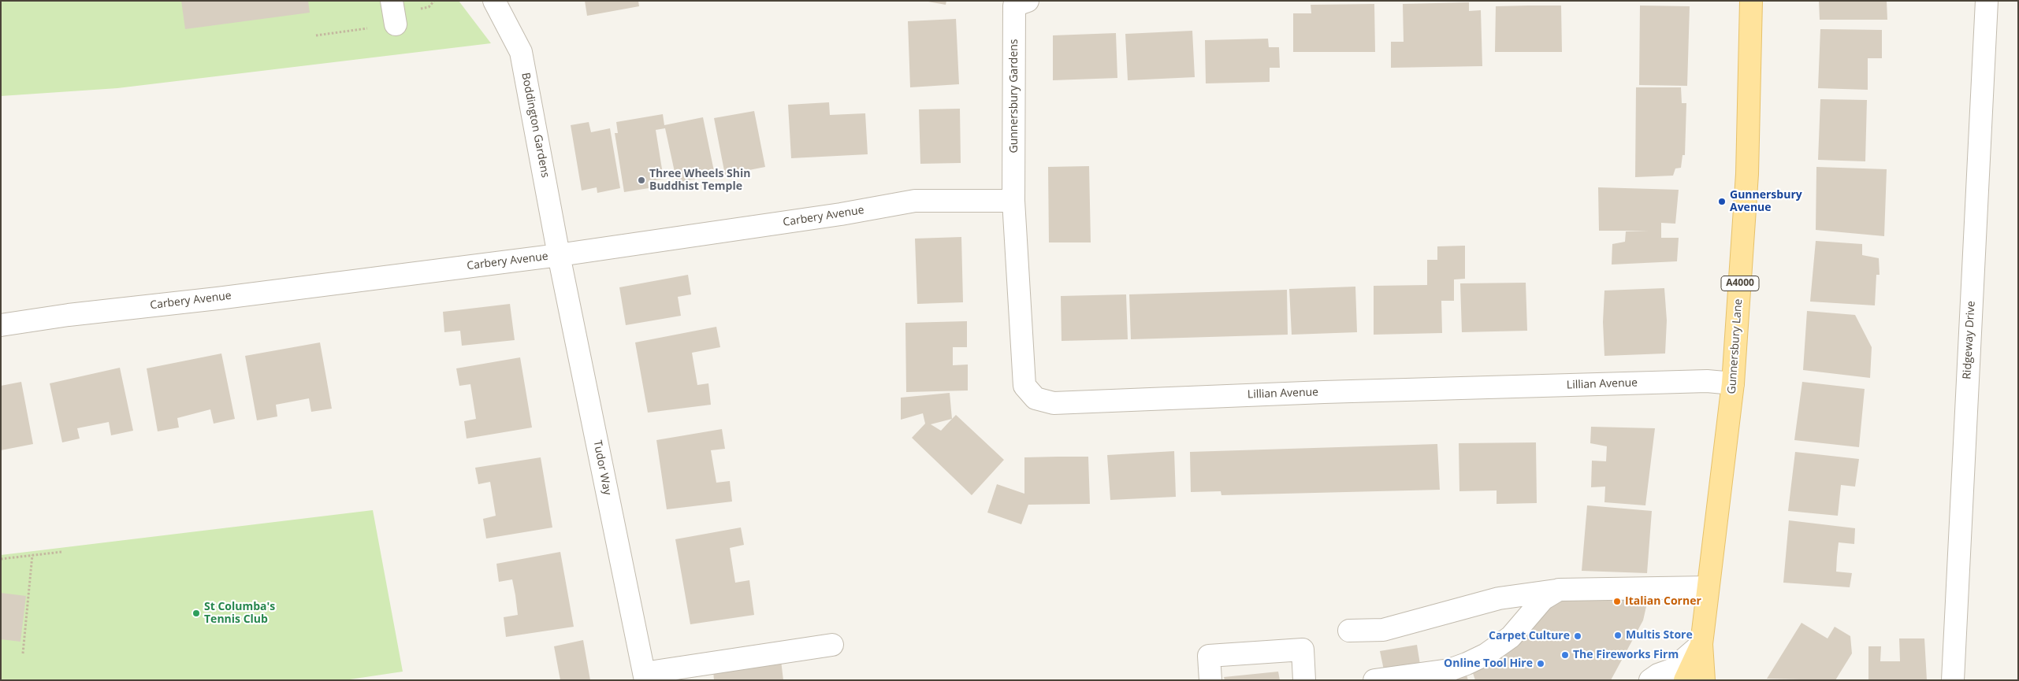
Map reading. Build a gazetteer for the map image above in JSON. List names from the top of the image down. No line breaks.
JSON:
{"streets":{"main road":["A4000","Gunnersbury Lane"],"street":["Gunnersbury Gardens","Boddington Gardens","Carbery Avenue","Ridgeway Drive","Lillian Avenue","Tudor Way"]},"crossings":[["Gunnersbury Gardens","Carbery Avenue"],["Gunnersbury Gardens","Lillian Avenue"],["Boddington Gardens","Carbery Avenue"],["Boddington Gardens","Tudor Way"],["Carbery Avenue","Lillian Avenue"],["Carbery Avenue","Tudor Way"],["Gunnersbury Lane","Lillian Avenue"]],"places":["Three Wheels Shin Buddhist Temple","Gunnersbury Avenue","Italian Corner","St Columba's Tennis Club","Multis Store","Carpet Culture","The Fireworks Firm","Online Tool Hire"]}
